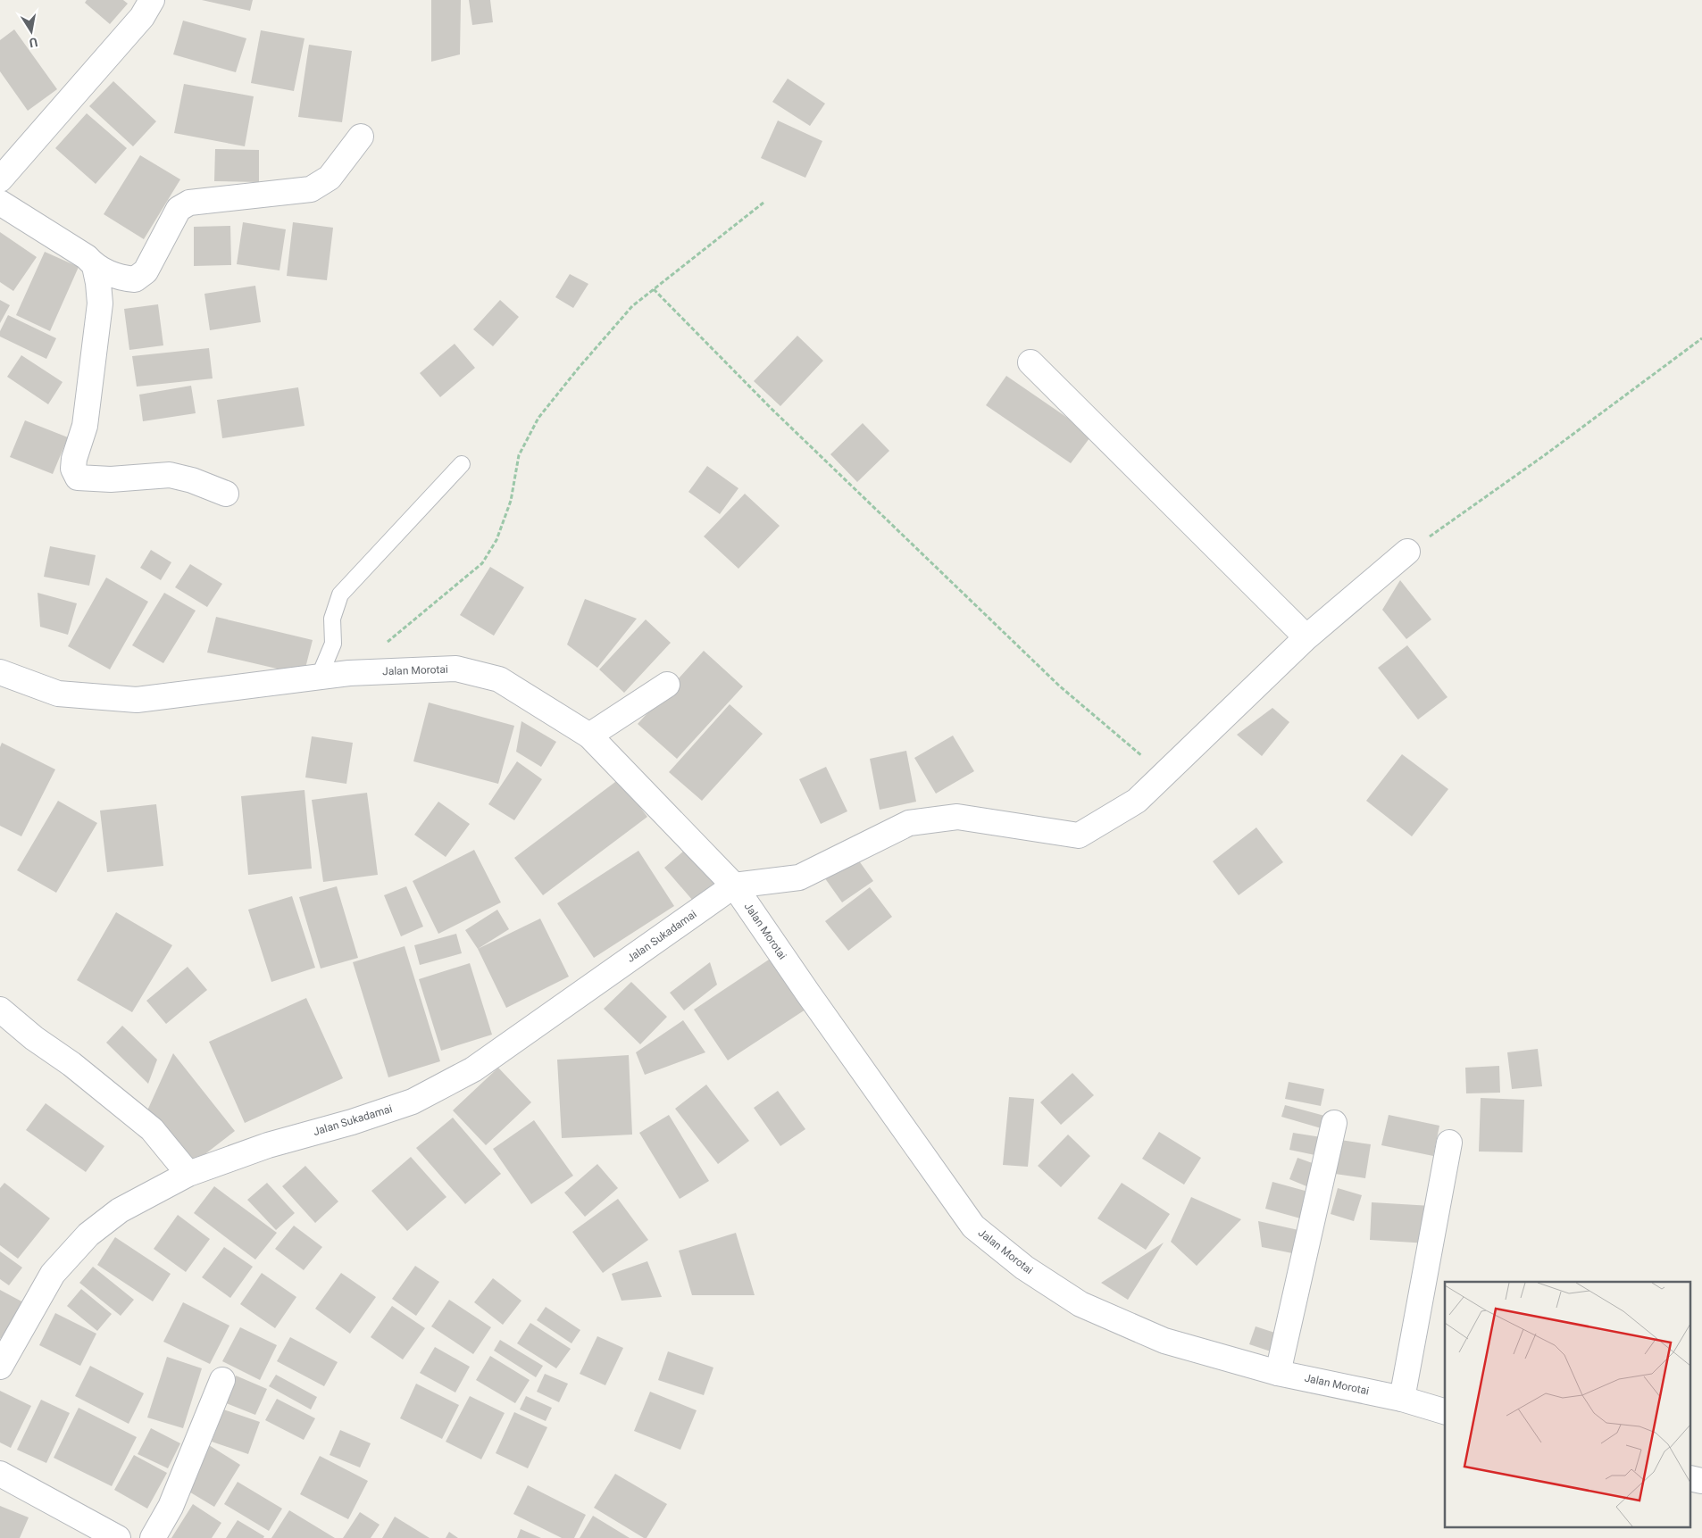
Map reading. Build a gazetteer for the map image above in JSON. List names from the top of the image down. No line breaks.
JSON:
{"streets":{"street":["Jalan Morotai","Jalan Sukadamai"]},"crossings":[["Jalan Morotai","Jalan Sukadamai"]],"north":"bottom"}
